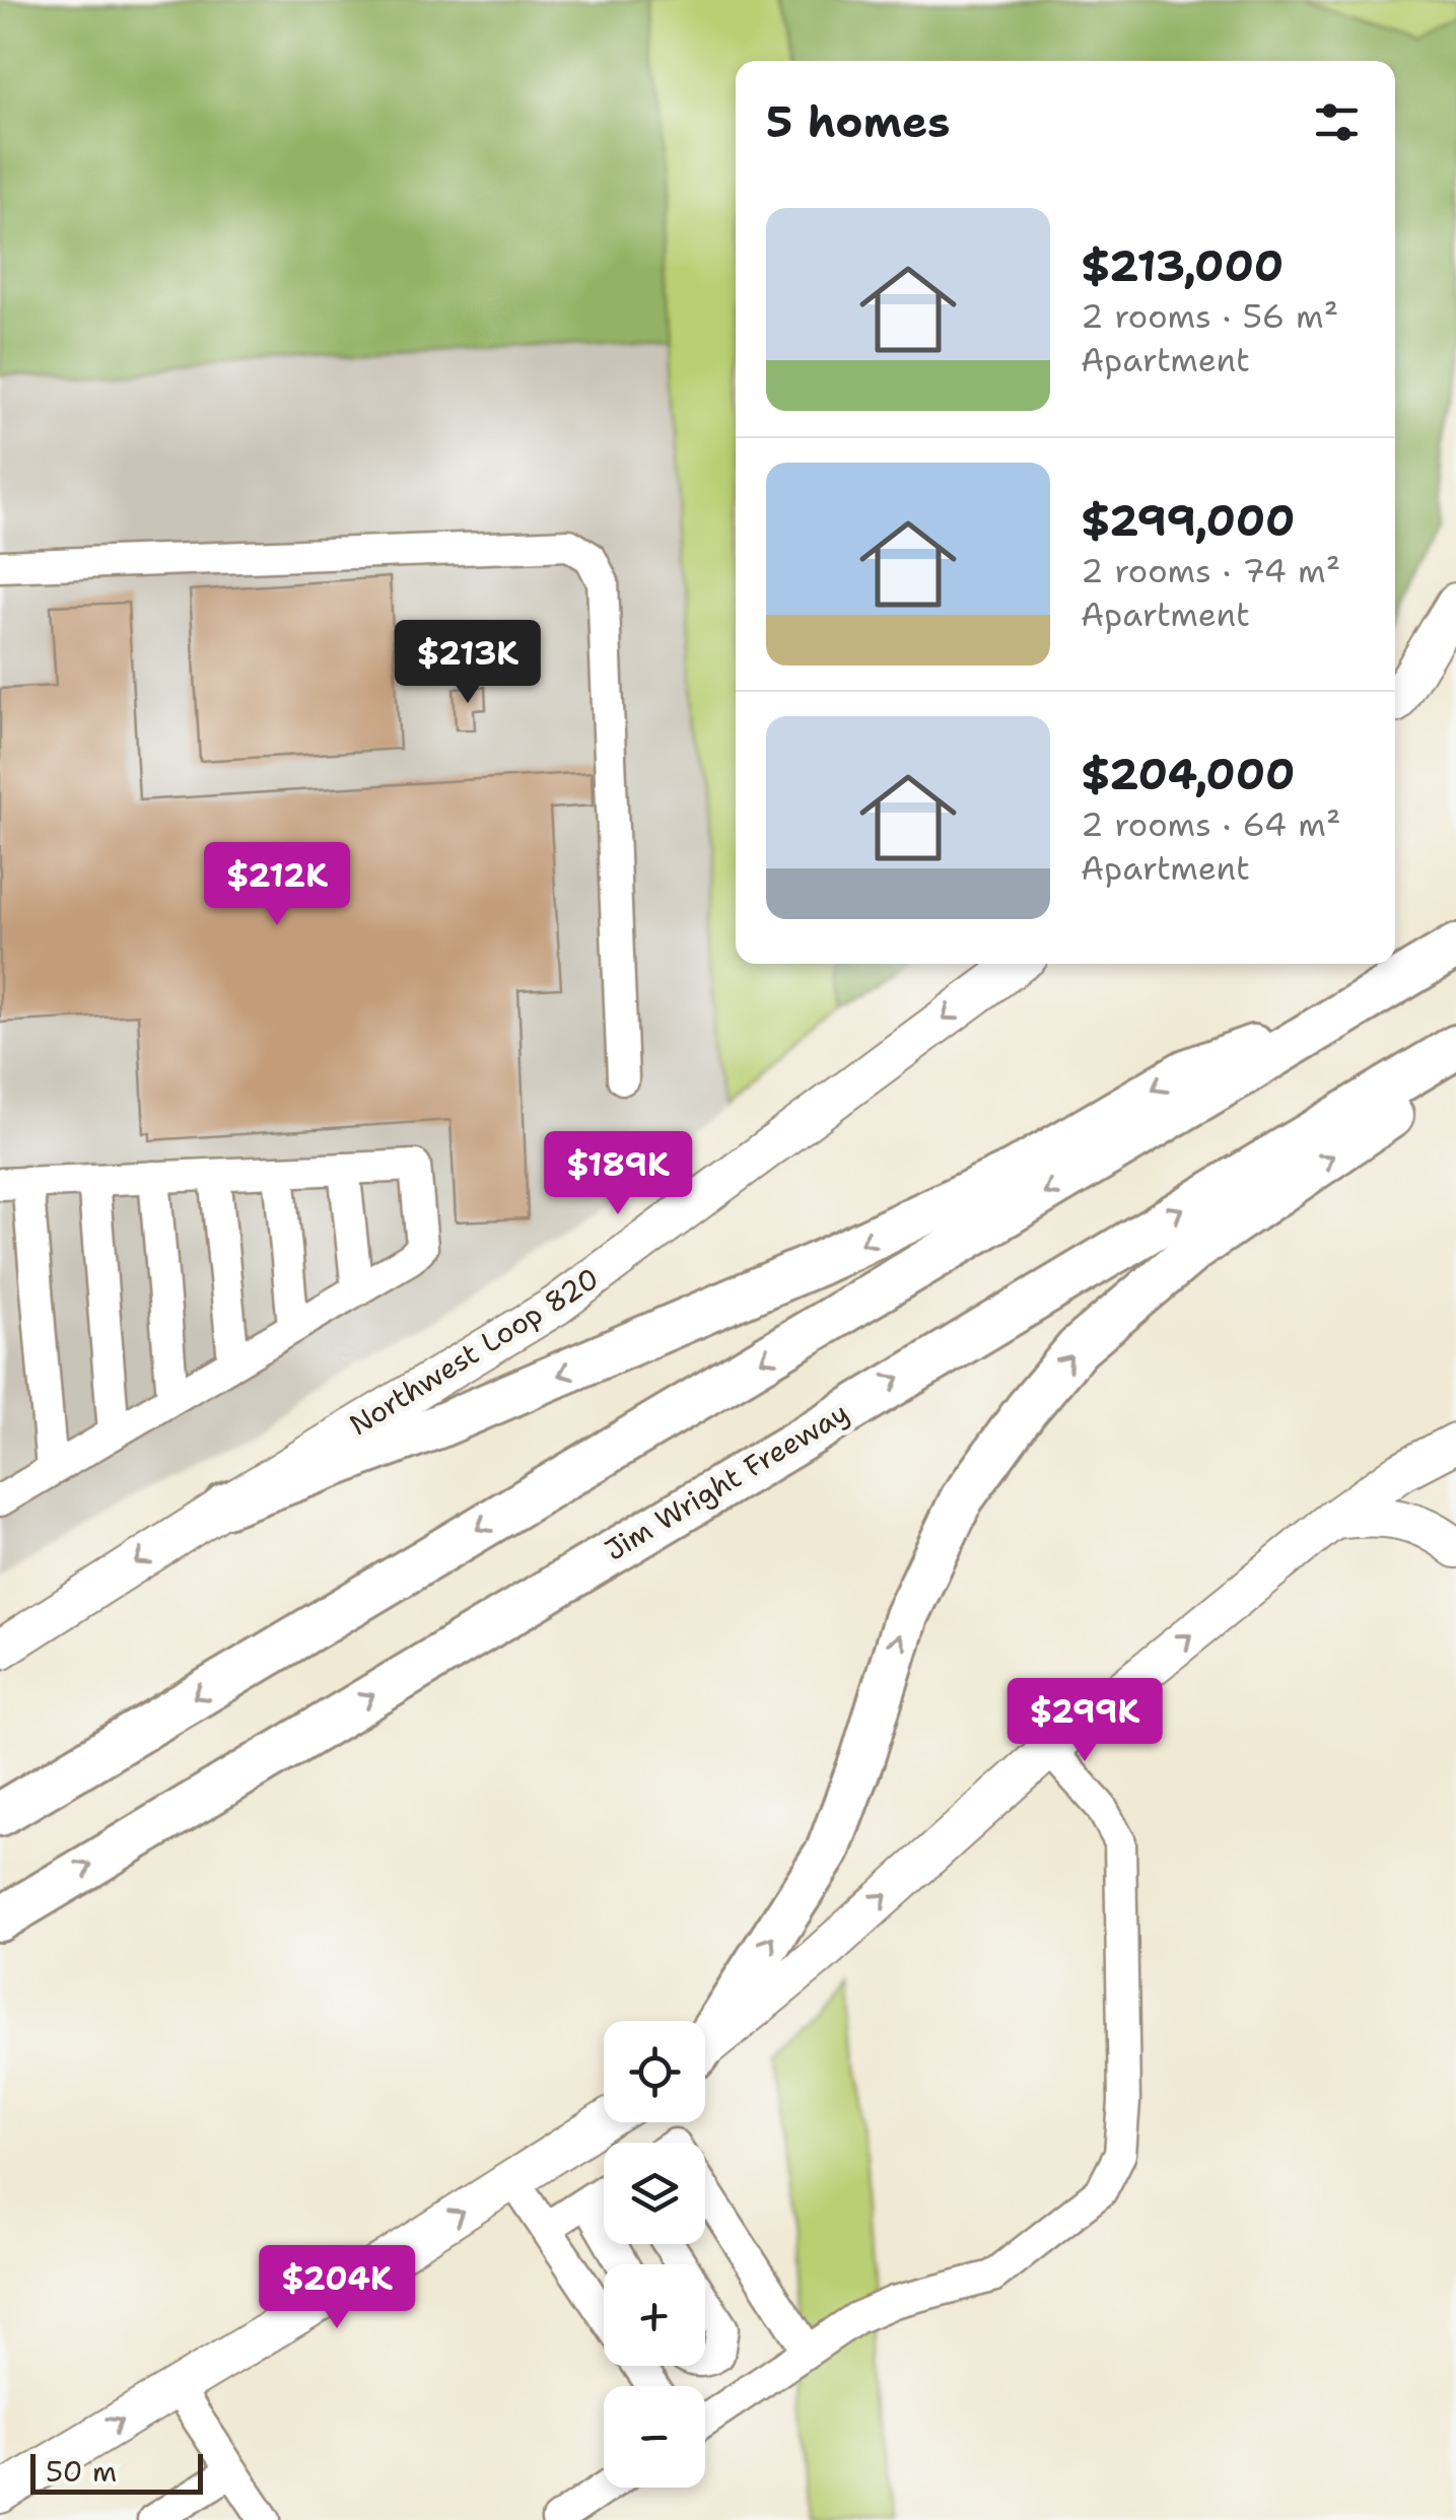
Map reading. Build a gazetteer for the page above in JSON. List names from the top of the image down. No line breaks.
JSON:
{"streets":{"highway":["Jim Wright Freeway"],"main road":["Northwest Loop 820"]},"one_way":["Northwest Loop 820"],"scale_bar":"50 m","page":{"heading":"5 homes","list":[{"name":"$213,000","note":"2 rooms · 56 m² · Apartment"},{"name":"$299,000","note":"2 rooms · 74 m² · Apartment"},{"name":"$204,000","note":"2 rooms · 64 m² · Apartment"}],"price":["$213K","$212K","$189K","$299K","$204K"],"map_buttons":["+","−"],"scale":"50 m"}}
